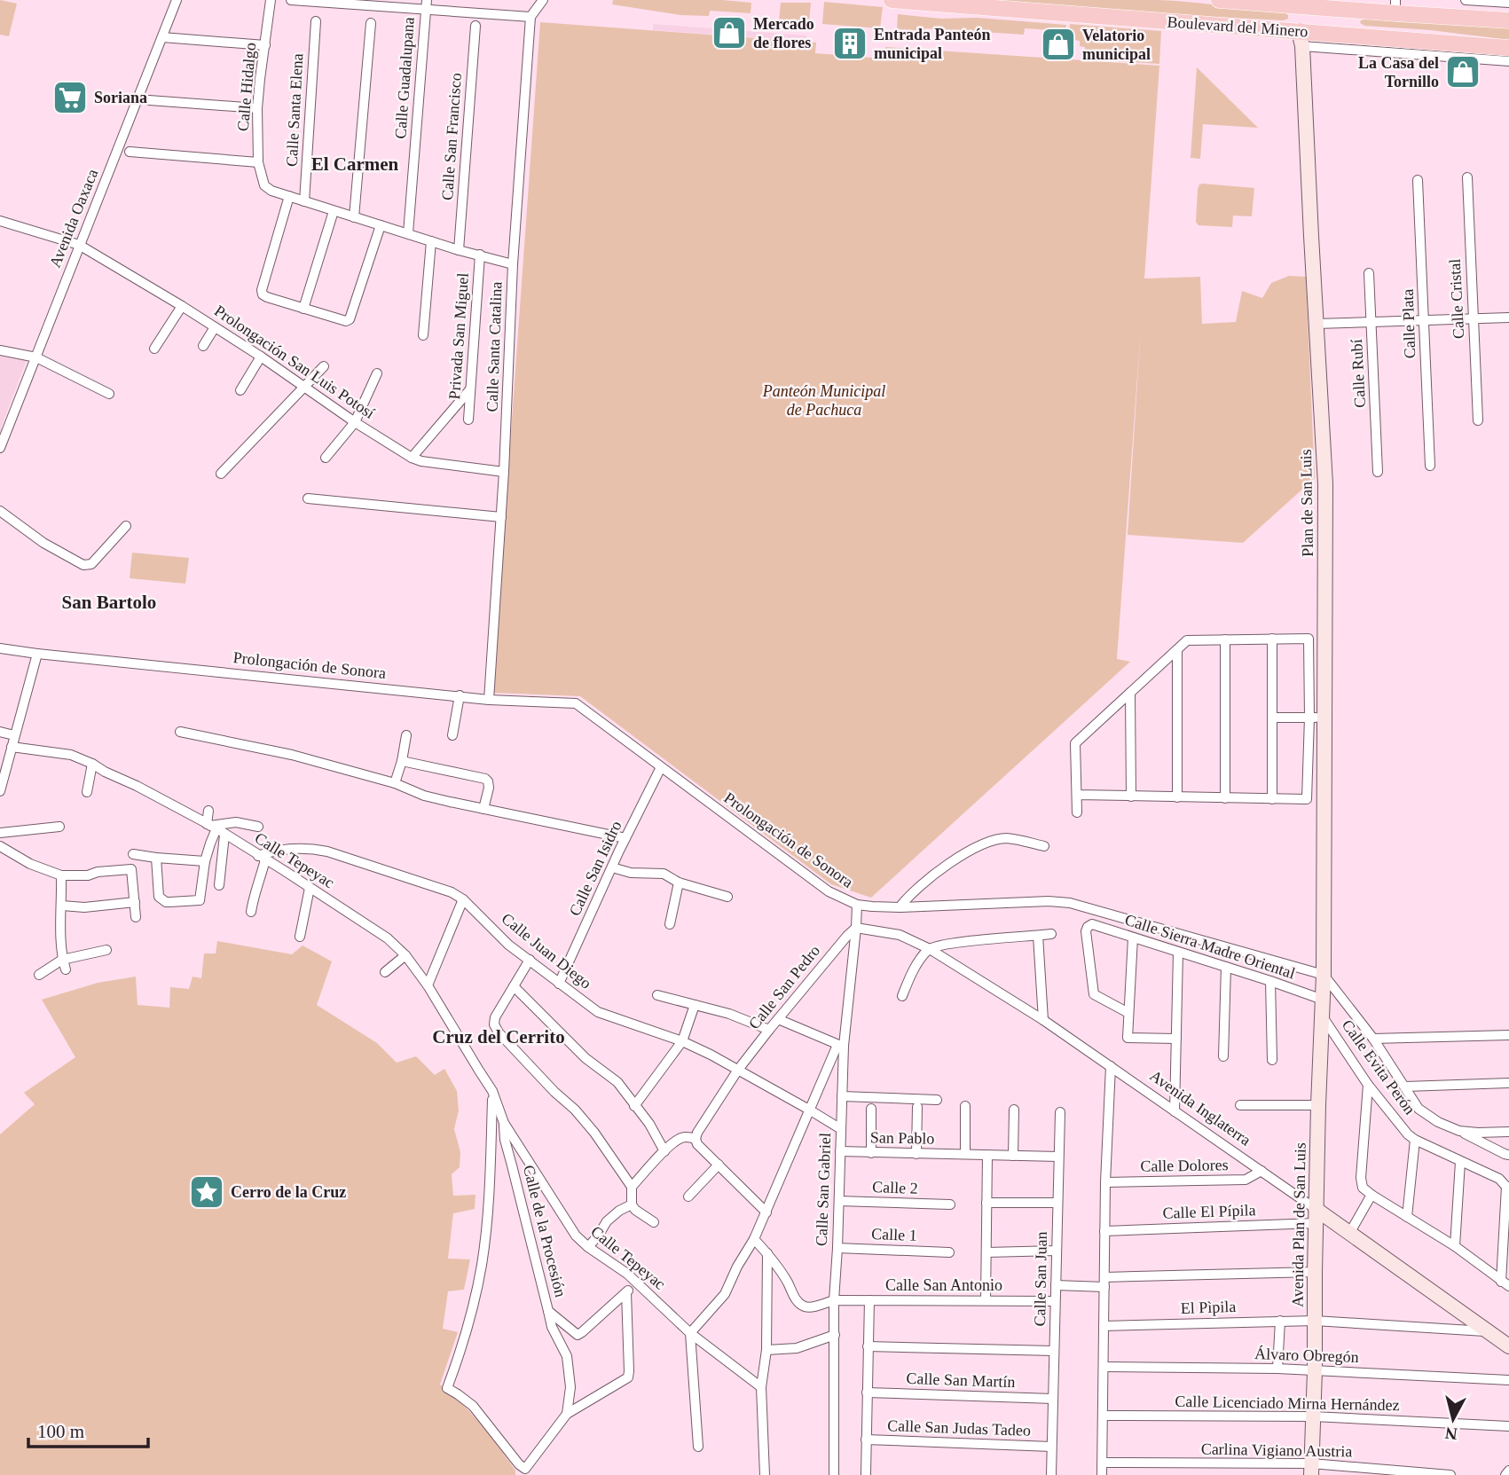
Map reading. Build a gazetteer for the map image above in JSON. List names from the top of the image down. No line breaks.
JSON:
{"streets":{"main road":["Boulevard del Minero"],"street":["Calle Guadalupana","Calle Hidalgo","Calle Santa Elena","Calle San Francisco","Avenida Oaxaca","Calle Cristal","Calle Plata","Privada San Miguel","Calle Santa Catalina","Prolongación San Luis Potosí","Calle Rubí","Plan de San Luis","Prolongación de Sonora","Calle Tepeyac","Calle San Isidro","Calle Sierra Madre Oriental","Calle Juan Diego","Calle San Pedro","Calle Evita Perón","Avenida Inglaterra","San Pablo","Calle Dolores","Calle 2","Calle San Gabriel","Calle El Pípila","Avenida Plan de San Luis","Calle de la Procesión","Calle 1","Calle San Juan","Calle San Antonio","El Pìpila","Álvaro Obregón","Calle San Martín","Calle Licenciado Mirna Hernández","Calle San Judas Tadeo","Carlina Vigiano Austria"]},"crossings":[["Boulevard del Minero","Plan de San Luis"],["Calle Guadalupana","Calle Hidalgo"],["Calle Hidalgo","Calle Santa Elena"],["Calle Hidalgo","Calle San Francisco"],["Calle Hidalgo","Privada San Miguel"],["Calle Hidalgo","Calle Santa Catalina"],["Avenida Oaxaca","Prolongación San Luis Potosí"],["Calle Santa Catalina","Prolongación San Luis Potosí"],["Calle Santa Catalina","Prolongación de Sonora"],["Plan de San Luis","Prolongación de Sonora"],["Plan de San Luis","Avenida Plan de San Luis"],["Prolongación de Sonora","Calle San Isidro"],["Prolongación de Sonora","Calle San Gabriel"],["Prolongación de Sonora","Avenida Plan de San Luis"],["Calle Tepeyac","Calle Juan Diego"],["Calle Tepeyac","Calle de la Procesión"],["Calle San Isidro","Calle Juan Diego"],["Calle Sierra Madre Oriental","Avenida Plan de San Luis"],["Calle Juan Diego","Calle San Pedro"],["Calle Juan Diego","Calle San Gabriel"],["Calle San Pedro","Avenida Inglaterra"],["Calle San Pedro","Calle San Gabriel"],["Calle Evita Perón","Avenida Plan de San Luis"],["Avenida Inglaterra","Calle Dolores"],["Avenida Inglaterra","Calle San Gabriel"],["Avenida Inglaterra","Calle El Pípila"],["Avenida Inglaterra","Avenida Plan de San Luis"],["Avenida Inglaterra","El Pìpila"],["San Pablo","Calle San Gabriel"],["San Pablo","Calle San Juan"],["Calle 2","Calle San Gabriel"],["Calle San Gabriel","Calle 1"],["Calle San Gabriel","Calle San Antonio"],["Calle El Pípila","Avenida Plan de San Luis"],["Avenida Plan de San Luis","El Pìpila"],["Avenida Plan de San Luis","Álvaro Obregón"],["Avenida Plan de San Luis","Calle Licenciado Mirna Hernández"],["Avenida Plan de San Luis","Carlina Vigiano Austria"],["Calle San Juan","Calle San Antonio"],["Calle San Juan","Calle San Martín"],["Calle San Juan","Calle San Judas Tadeo"]],"districts":["El Carmen","San Bartolo","Cruz del Cerrito"],"parks":["Panteón Municipal de Pachuca"],"places":{"shop":["Mercado de flores","Velatorio municipal","La Casa del Tornillo"],"building":["Entrada Panteón municipal"],"supermarket":["Soriana"],"place":["Cerro de la Cruz"]},"scale_bar":"100 m","north":"bottom"}
